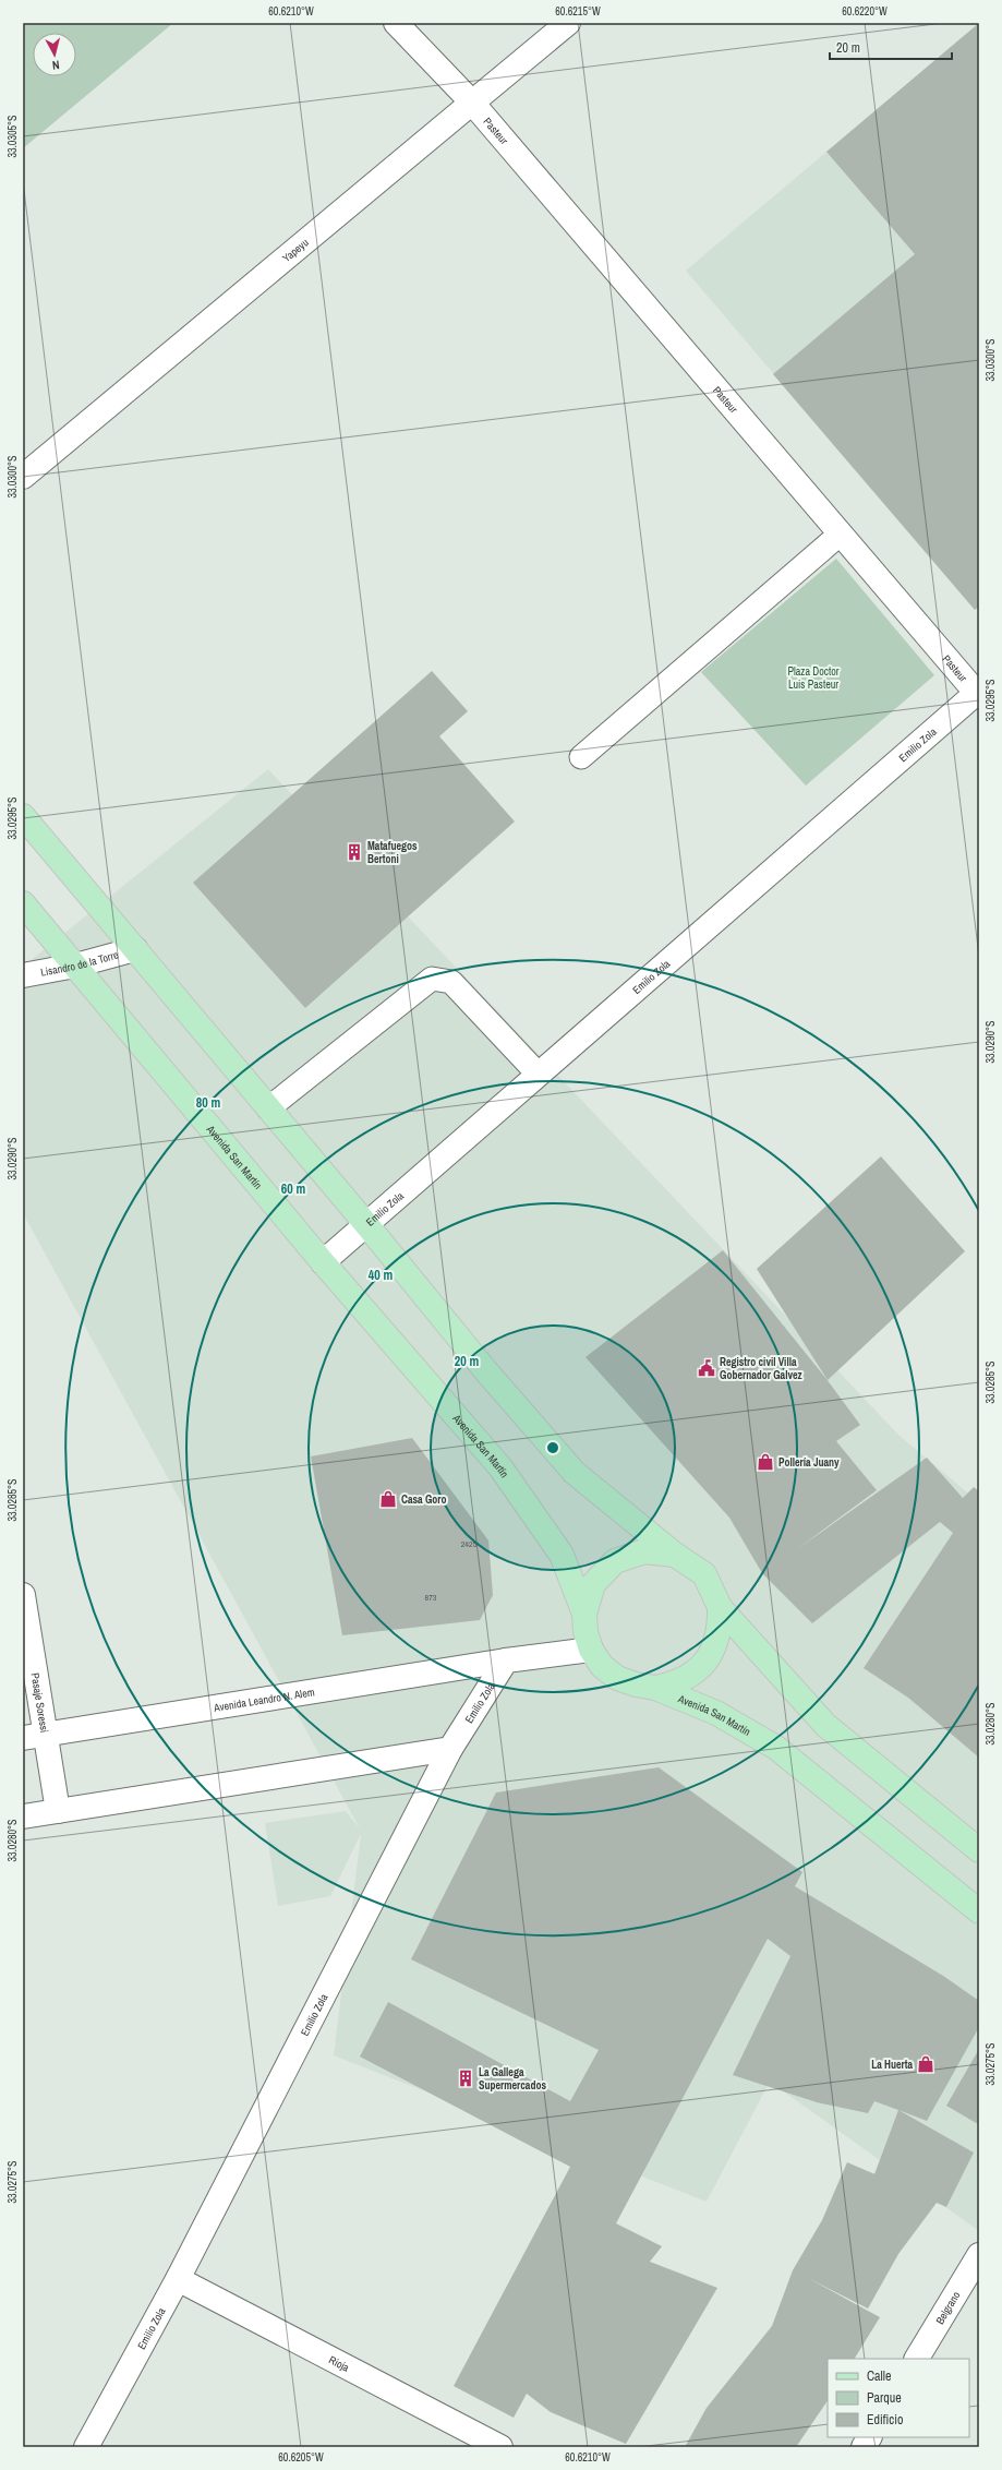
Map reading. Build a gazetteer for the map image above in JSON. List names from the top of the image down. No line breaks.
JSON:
{"streets":{"main road":["Avenida San Martín"],"street":["Pasteur","Yapeyu","Emilio Zola","Lisandro de la Torre","Avenida Leandro N. Alem","Pasaje Soressi","Belgrano","Rioja"]},"crossings":[["Pasteur","Yapeyu"],["Pasteur","Emilio Zola"],["Emilio Zola","Avenida San Martín"],["Emilio Zola","Avenida Leandro N. Alem"],["Emilio Zola","Rioja"],["Lisandro de la Torre","Avenida San Martín"],["Avenida Leandro N. Alem","Pasaje Soressi"]],"parks":["Plaza Doctor Luis Pasteur"],"places":{"building":["Matafuegos Bertoni","La Gallega Supermercados"],"public building":["Registro civil Villa Gobernador Galvez"],"shop":["Pollería Juany","Casa Goro","La Huerta"]},"house_numbers":["2425","873"],"legend":["Calle","Parque","Edificio"],"scale_bar":"20 m","north":"bottom","coordinates":["60.6210°W","60.6215°W","60.6220°W","33.0305°S","33.0300°S","33.0295°S","33.0290°S","33.0285°S","33.0280°S","33.0275°S","60.6205°W"],"rings":["80 m","60 m","40 m","20 m"]}
